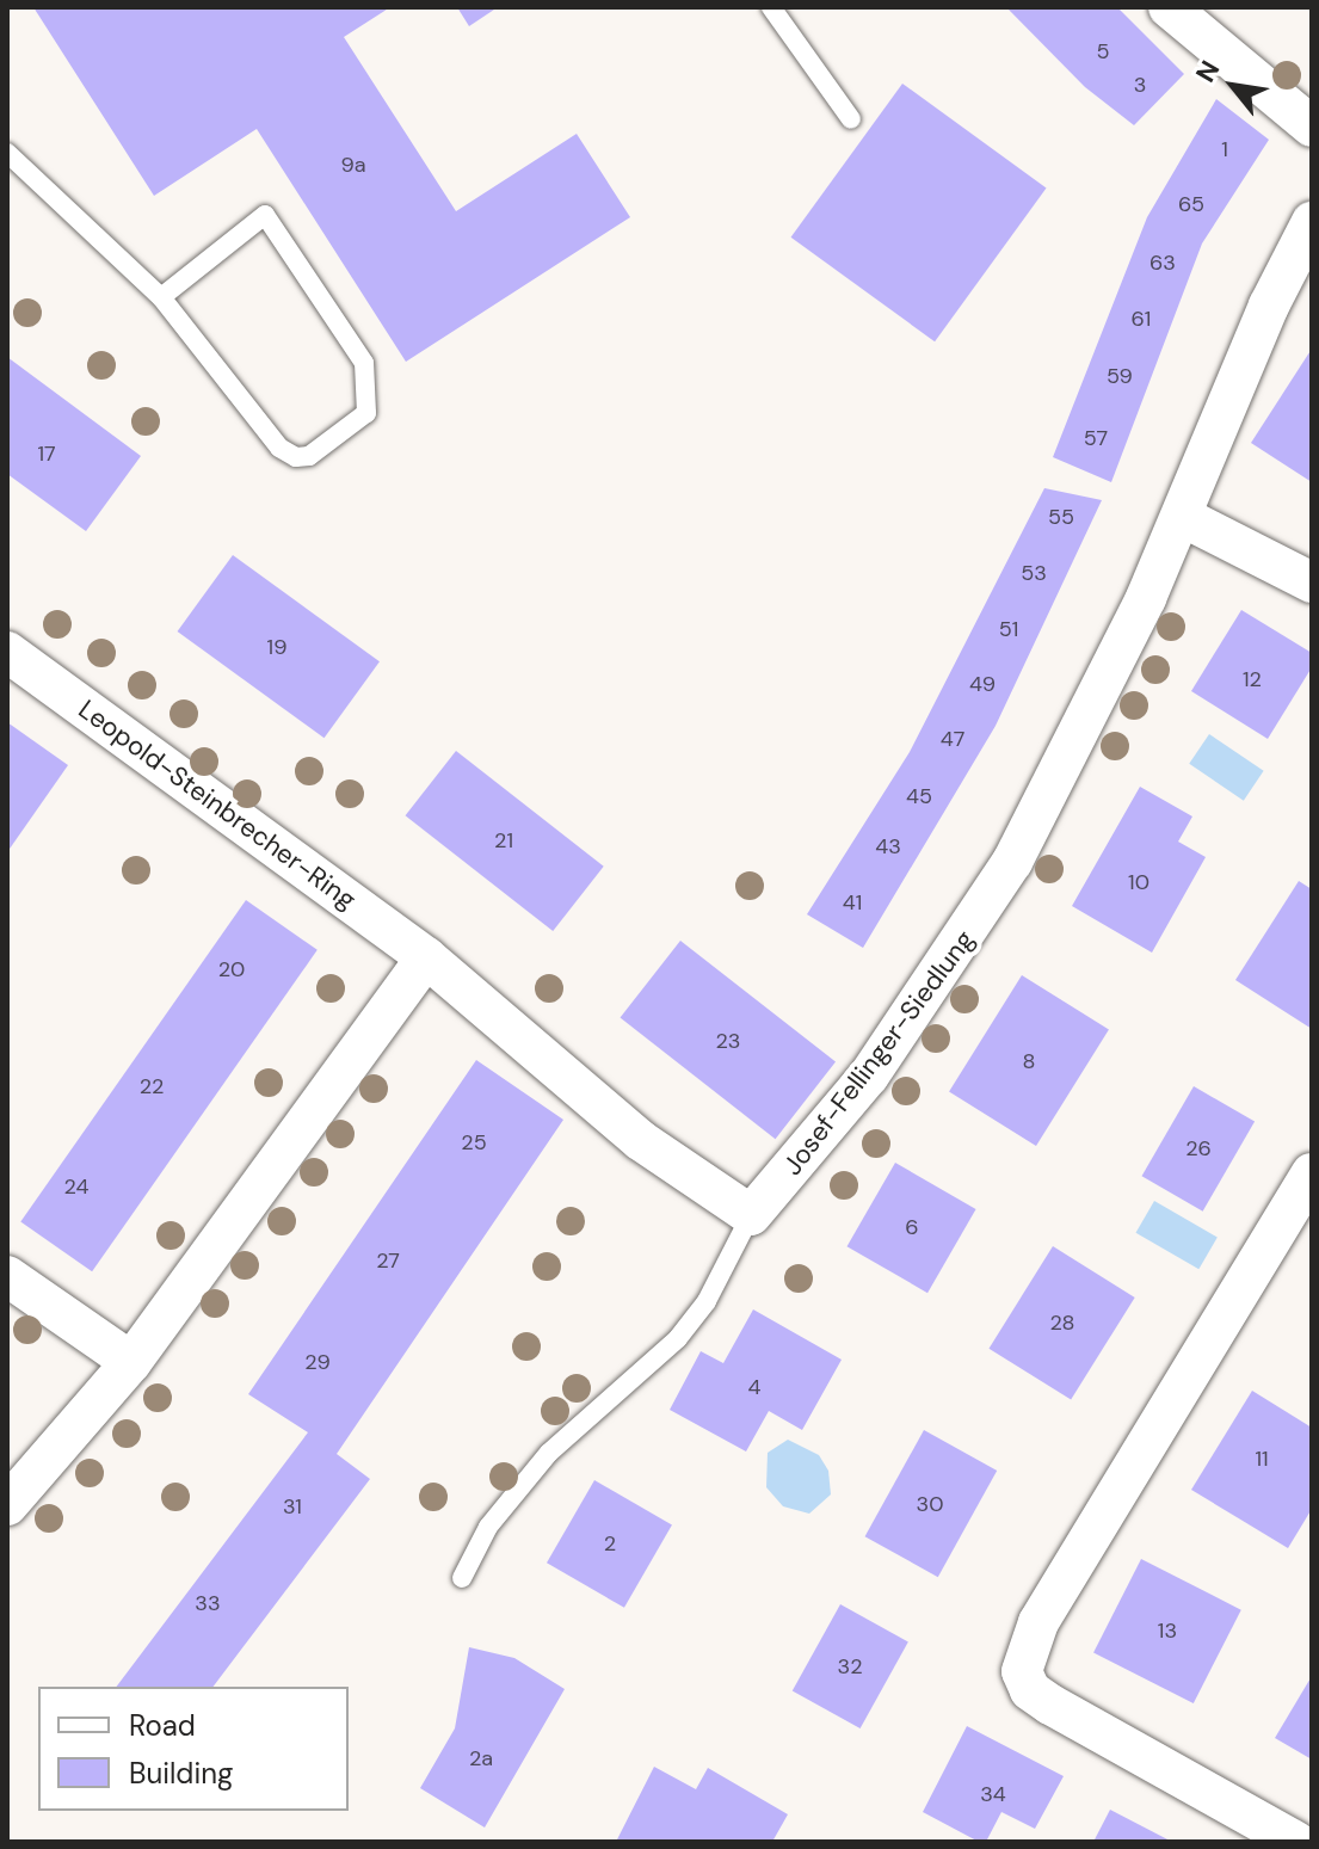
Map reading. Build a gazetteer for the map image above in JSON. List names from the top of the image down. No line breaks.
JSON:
{"streets":{"street":["Leopold-Steinbrecher-Ring","Josef-Fellinger-Siedlung"]},"crossings":[["Leopold-Steinbrecher-Ring","Josef-Fellinger-Siedlung"]],"house_numbers":["5","3","1","9a","65","63","61","59","57","17","55","53","51","19","12","49","47","45","21","43","10","41","20","23","8","22","25","26","24","6","27","28","29","4","11","30","31","2","33","13","32","2a","34"],"legend":["Road","Building"],"north":"top left"}
